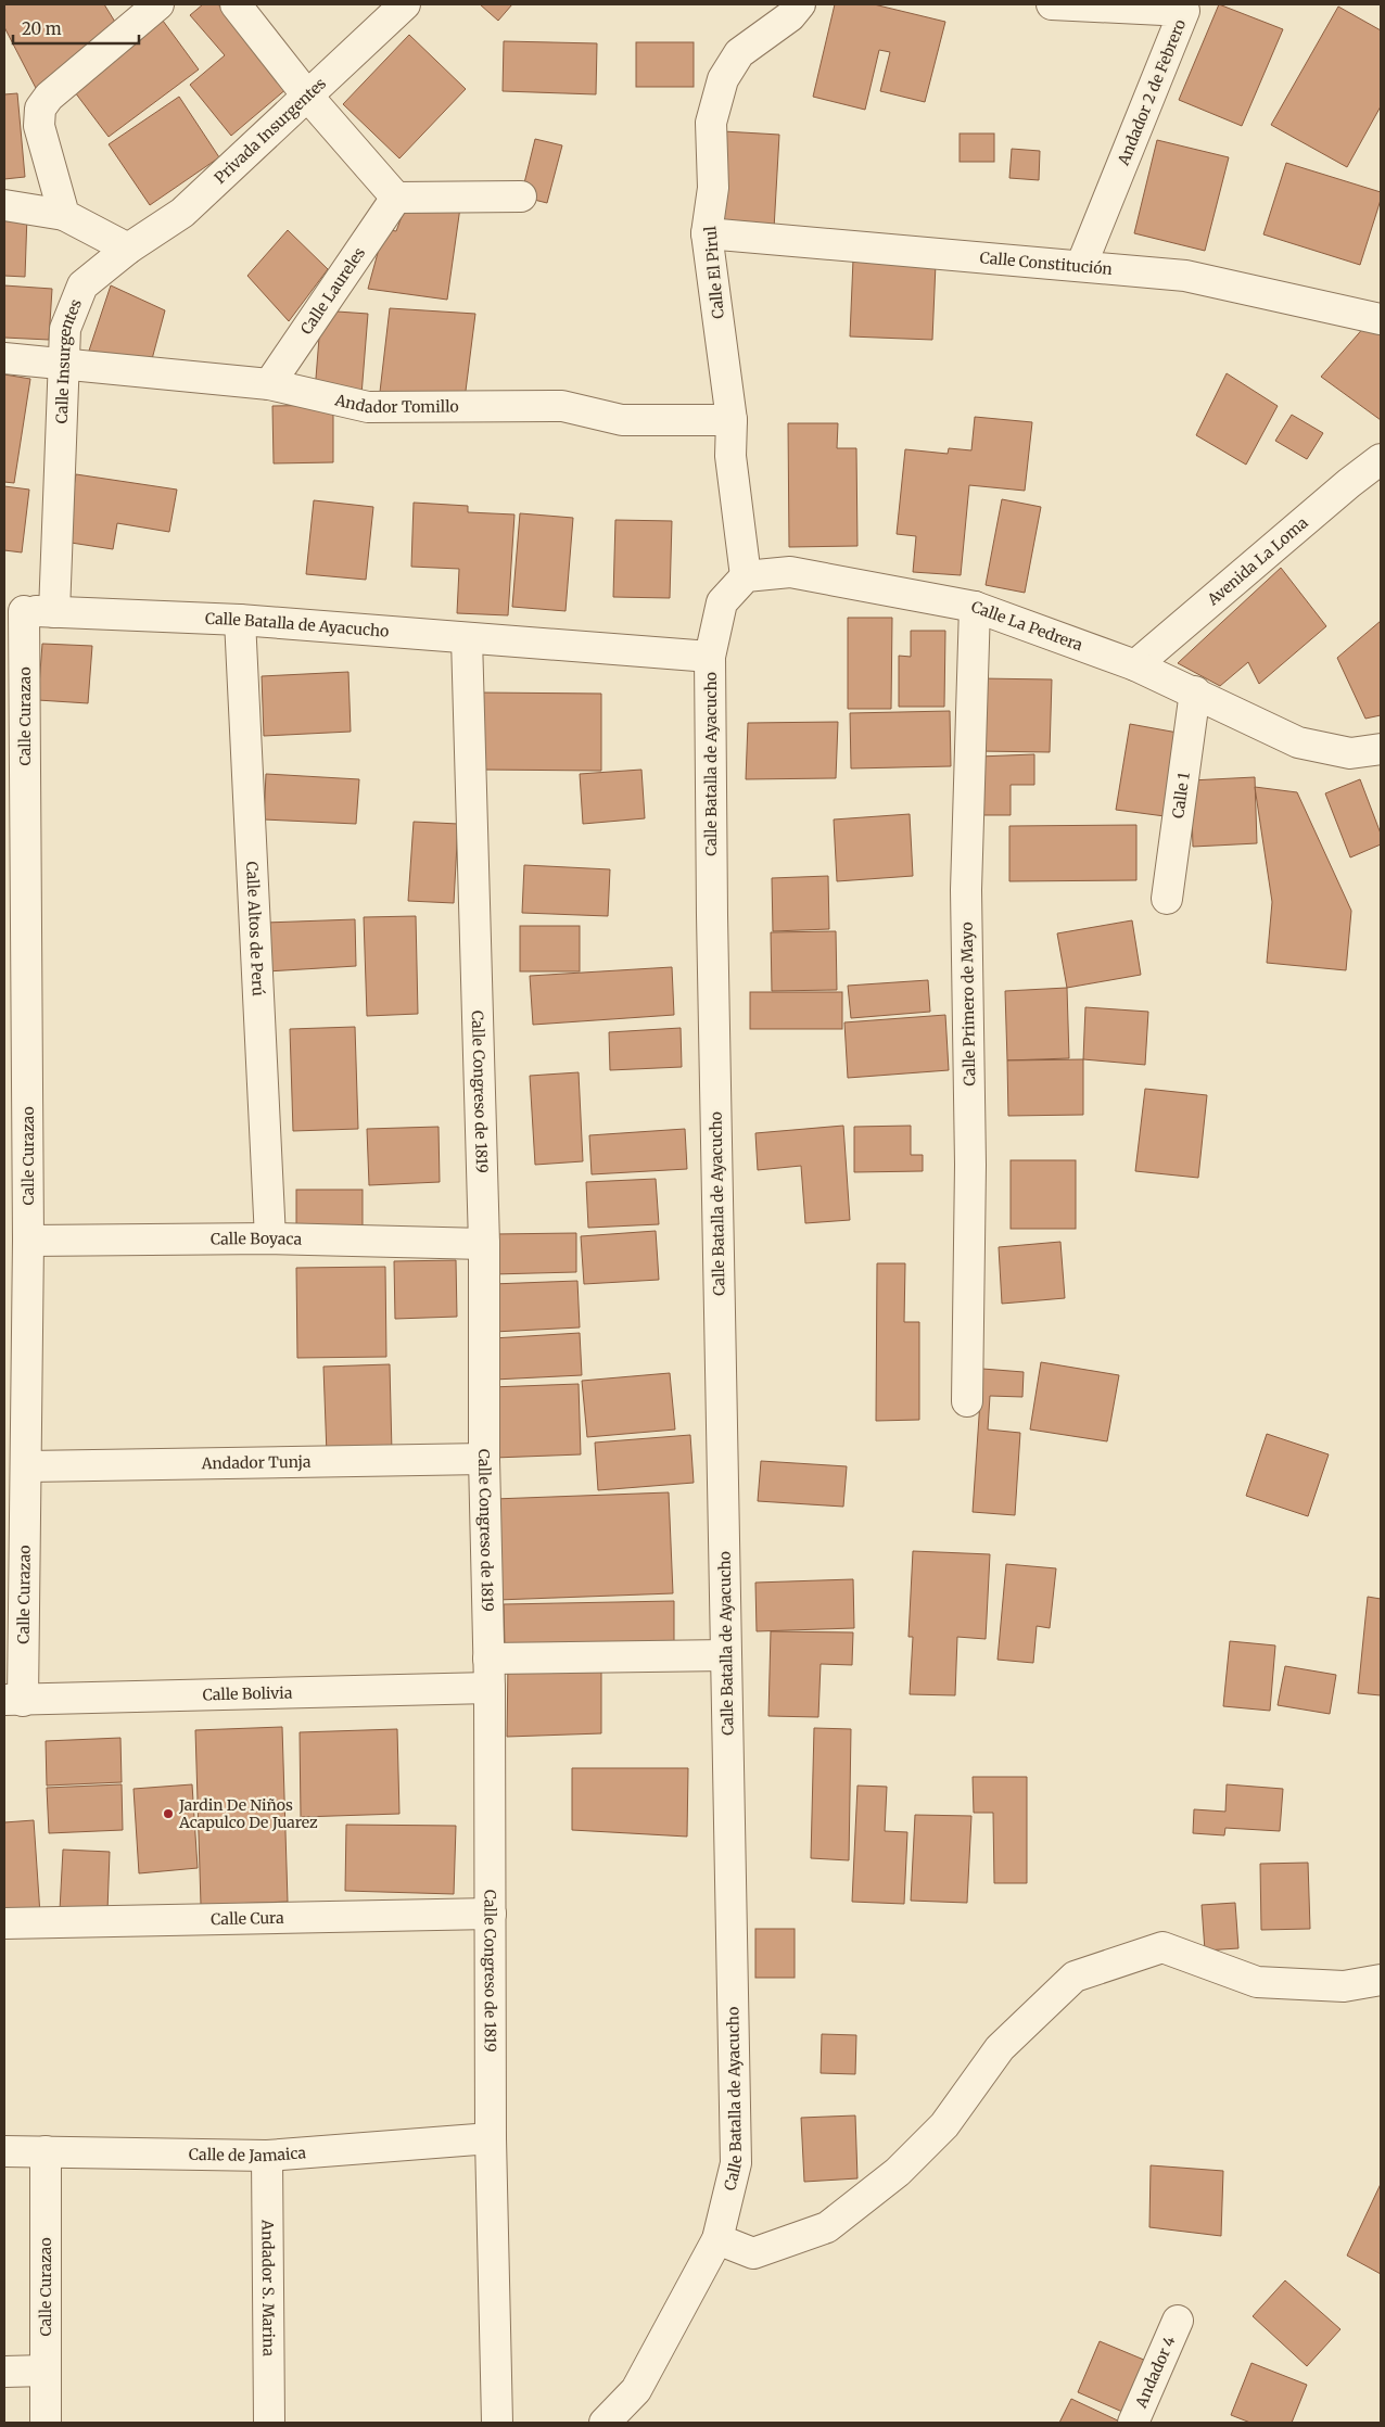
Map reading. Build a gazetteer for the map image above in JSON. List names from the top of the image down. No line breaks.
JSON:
{"streets":{"street":["Andador 2 de Febrero","Privada Insurgentes","Calle Constitución","Calle El Pirul","Calle Laureles","Calle Insurgentes","Andador Tomillo","Avenida La Loma","Calle Batalla de Ayacucho","Calle La Pedrera","Calle Curazao","Calle 1","Calle Altos de Perú","Calle Primero de Mayo","Calle Congreso de 1819","Calle Boyaca","Andador Tunja","Calle Bolivia","Calle Cura","Calle de Jamaica","Andador S. Marina","Andador 4"]},"crossings":[["Andador 2 de Febrero","Calle Constitución"],["Privada Insurgentes","Calle Insurgentes"],["Calle Constitución","Calle El Pirul"],["Calle El Pirul","Andador Tomillo"],["Calle El Pirul","Calle La Pedrera"],["Calle Laureles","Andador Tomillo"],["Calle Insurgentes","Andador Tomillo"],["Calle Insurgentes","Calle Batalla de Ayacucho"],["Avenida La Loma","Calle La Pedrera"],["Calle Batalla de Ayacucho","Calle Curazao"],["Calle Batalla de Ayacucho","Calle Altos de Perú"],["Calle Batalla de Ayacucho","Calle Congreso de 1819"],["Calle La Pedrera","Calle 1"],["Calle La Pedrera","Calle Primero de Mayo"],["Calle Curazao","Calle Boyaca"],["Calle Curazao","Andador Tunja"],["Calle Curazao","Calle Bolivia"],["Calle Curazao","Calle de Jamaica"],["Calle Altos de Perú","Calle Boyaca"],["Calle Congreso de 1819","Calle Boyaca"],["Calle Congreso de 1819","Andador Tunja"],["Calle Congreso de 1819","Calle Bolivia"],["Calle Congreso de 1819","Calle Cura"],["Calle Congreso de 1819","Calle de Jamaica"],["Calle de Jamaica","Andador S. Marina"]],"places":["Jardin De Niños Acapulco De Juarez"],"scale_bar":"20 m"}
